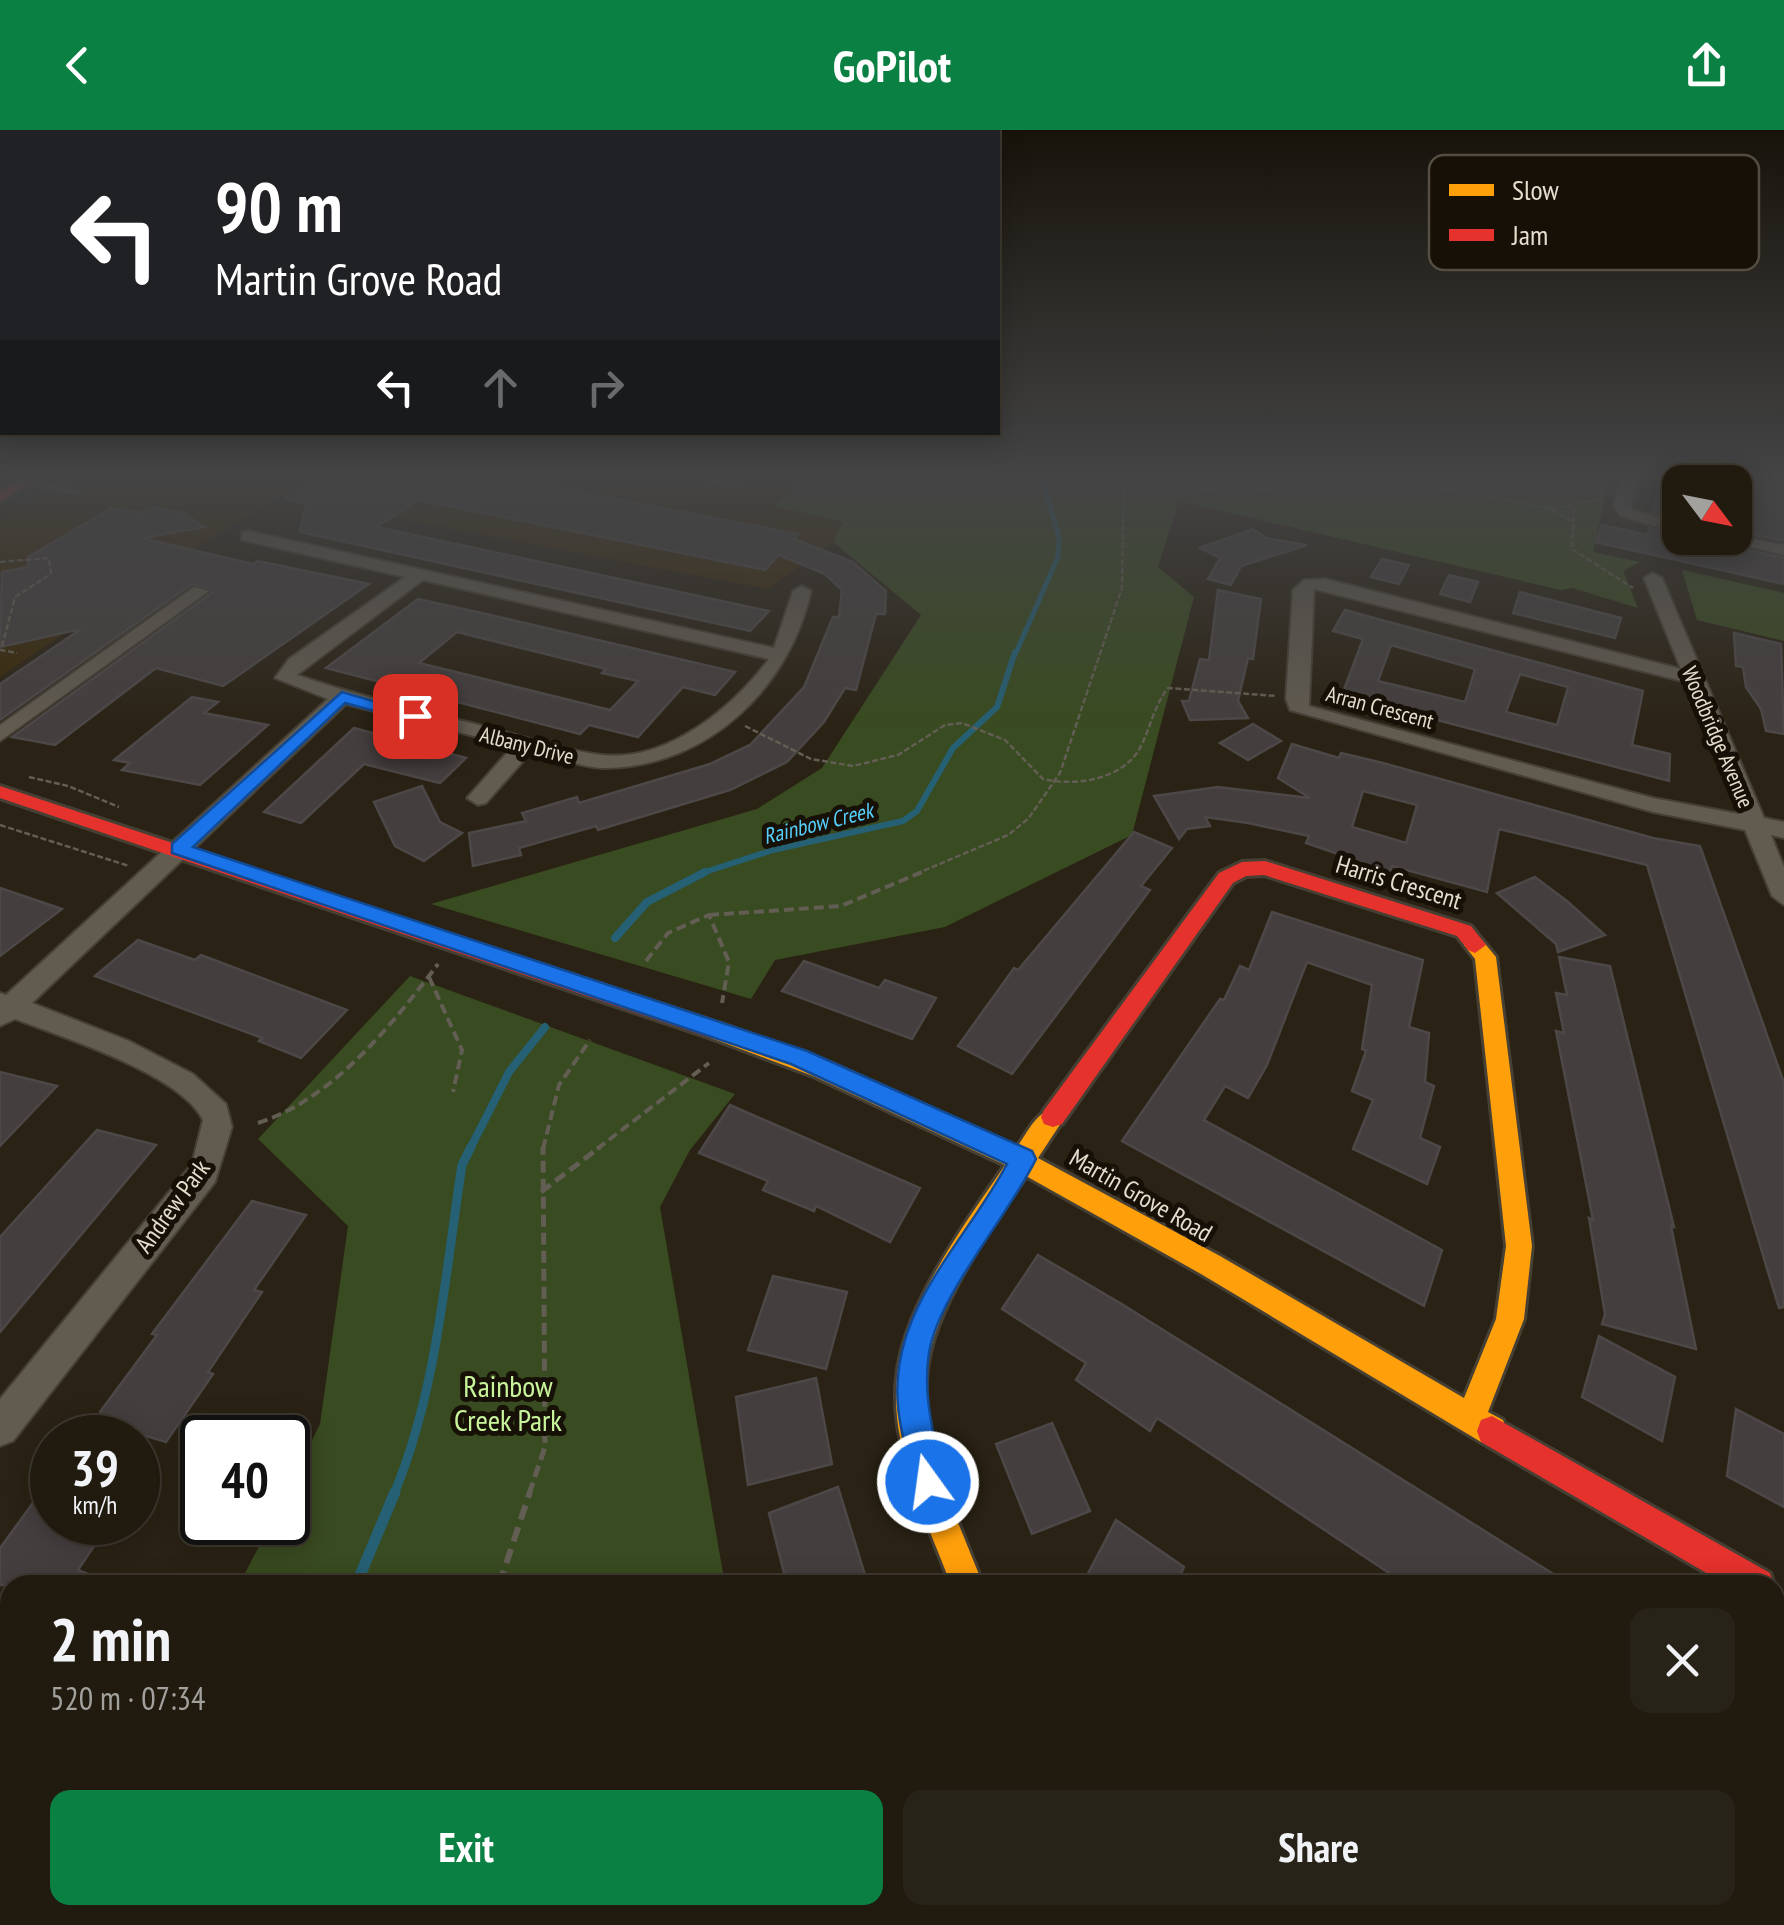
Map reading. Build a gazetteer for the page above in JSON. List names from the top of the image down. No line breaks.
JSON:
{"streets":{"street":["Arran Crescent","Woodbridge Avenue","Albany Drive","Harris Crescent","Martin Grove Road","Andrew Park"]},"crossings":[["Arran Crescent","Woodbridge Avenue"],["Albany Drive","Andrew Park"],["Harris Crescent","Martin Grove Road"],["Martin Grove Road","Andrew Park"]],"water":["Rainbow Creek"],"parks":["Rainbow Creek Park"],"legend":["Slow","Jam"],"north":"bottom right","page":{"header":"GoPilot","turn":["90 m","Martin Grove Road"],"speed":"39 km/h","limit":"40","heading":["2 min","520 m · 07:34"],"buttons":["Exit","Share"]}}
